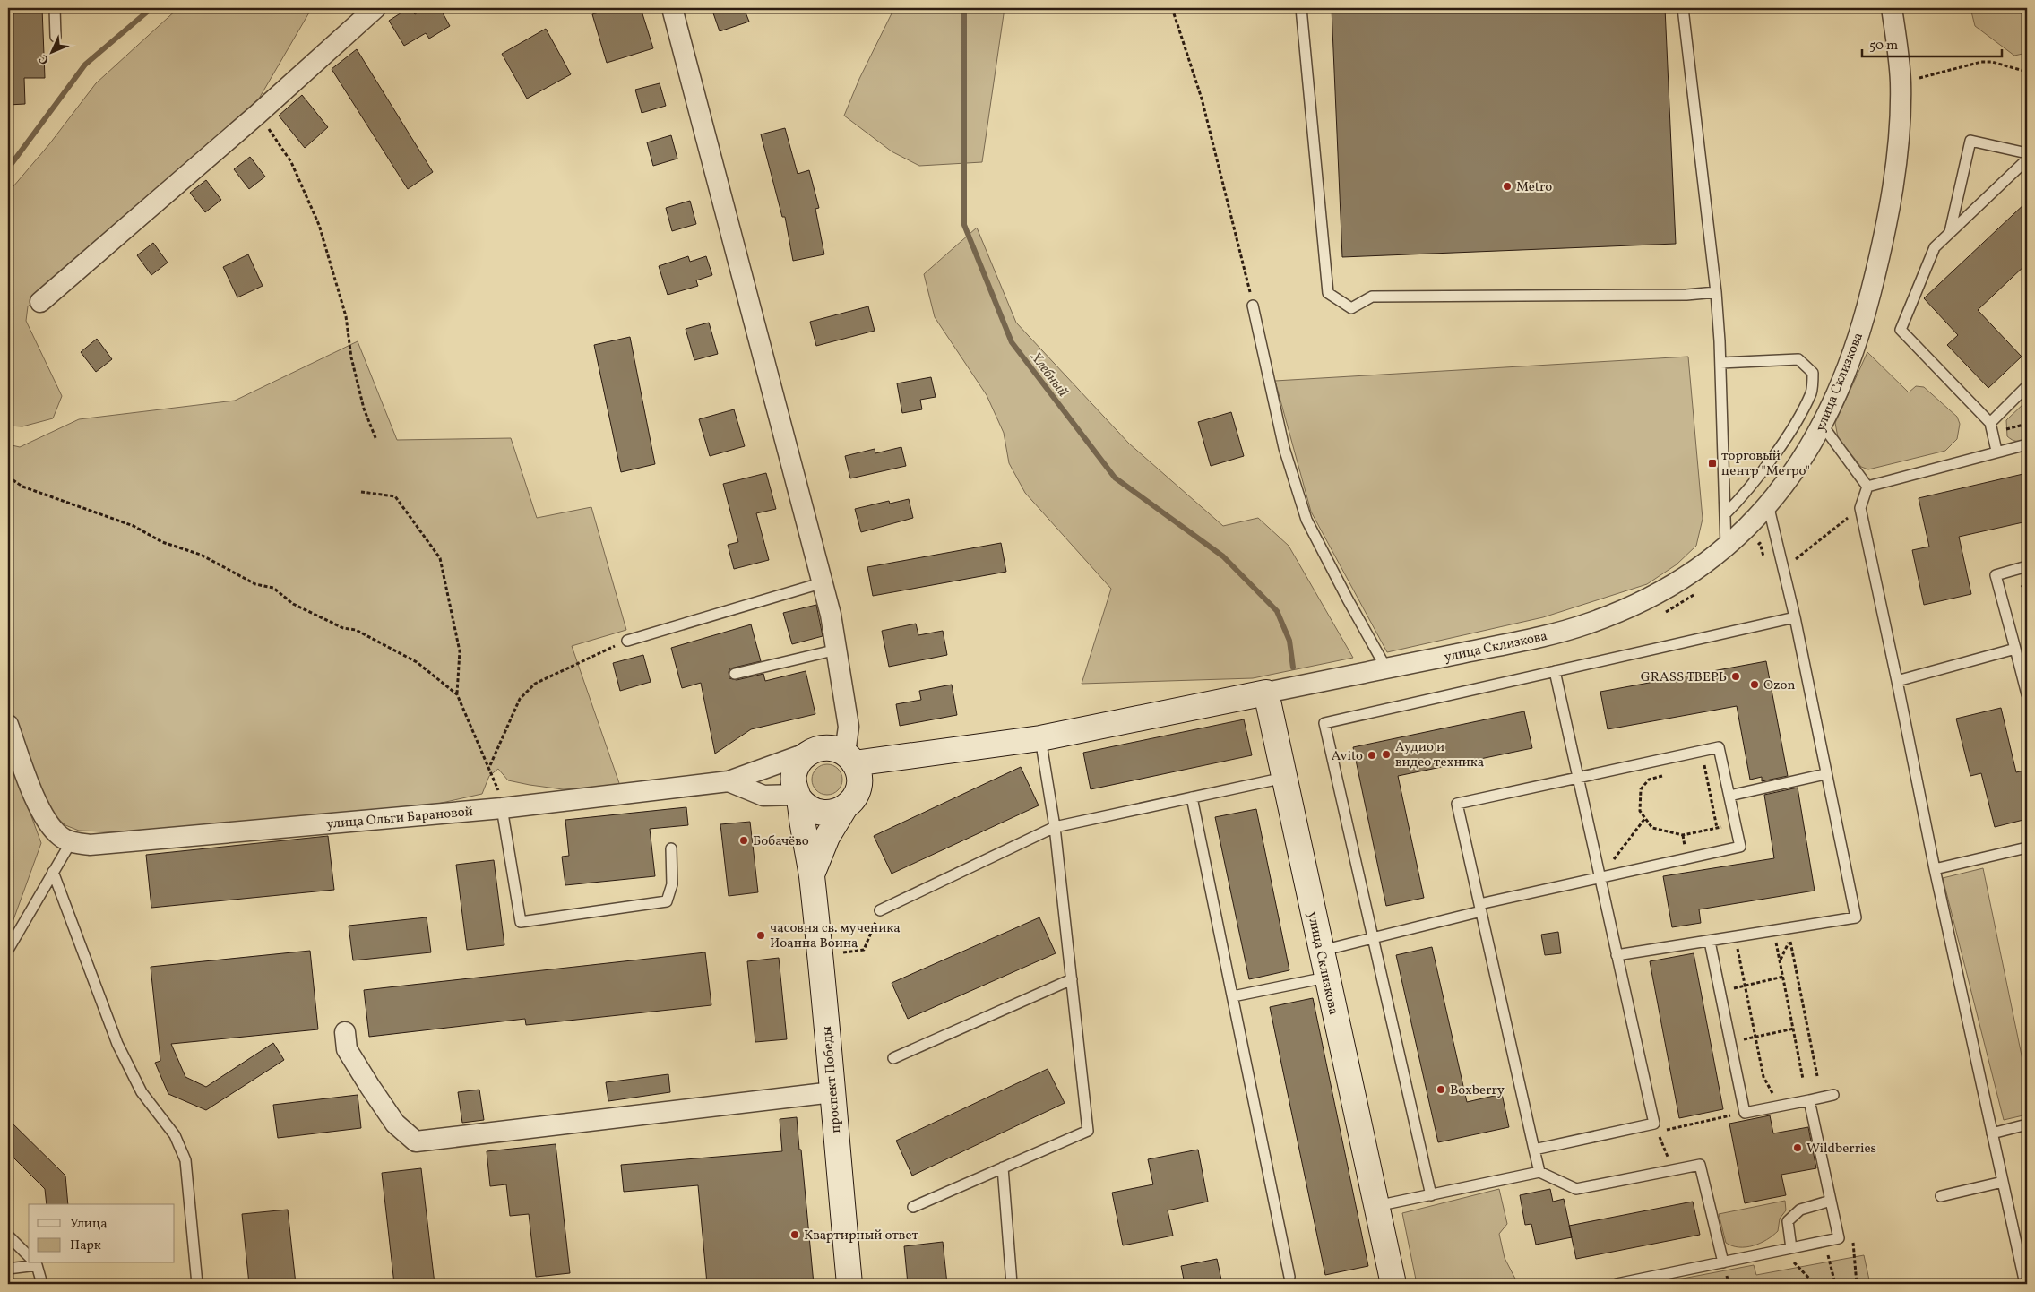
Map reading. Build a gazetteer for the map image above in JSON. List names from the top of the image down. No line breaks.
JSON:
{"streets":{"street":["улица Склизкова","улица Ольги Барановой","проспект Победы"]},"crossings":[["улица Ольги Барановой","проспект Победы"]],"water":["Хлебный"],"places":{"other":["Metro","GRASS ТВЕРЬ","Ozon","Аудио и видео техника","Avito","Бобачёво","часовня св. мученика Иоанна Воина","Boxberry","Wildberries","Квартирный ответ"],"transit":["торговый центр \"Метро\""]},"legend":["Улица","Парк"],"scale_bar":"50 m","north":"bottom left"}
